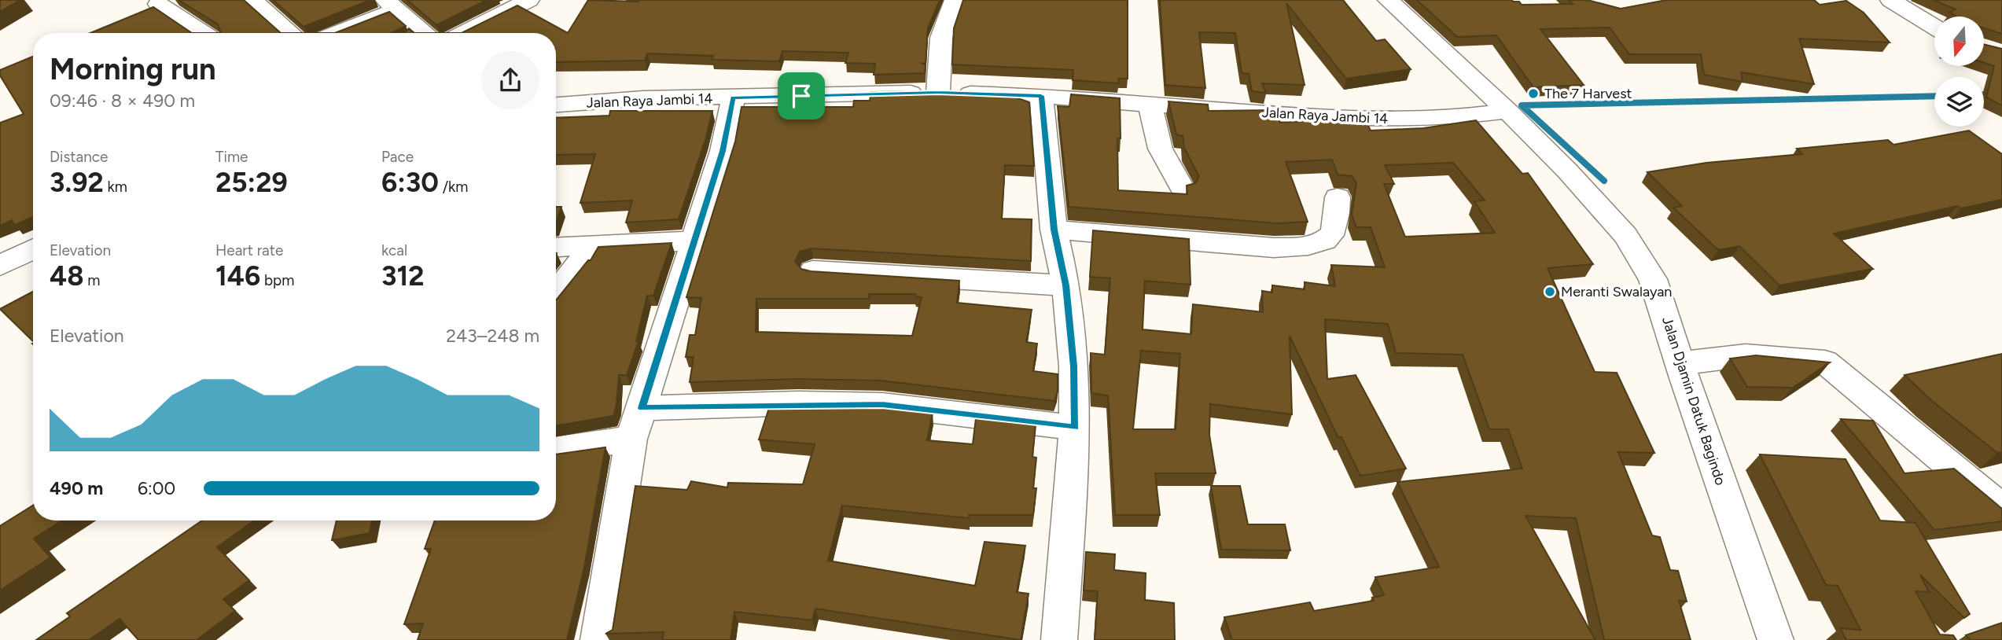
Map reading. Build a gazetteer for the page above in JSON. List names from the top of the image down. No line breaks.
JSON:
{"streets":{"street":["Jalan Raya Jambi 14","Jalan Djamin Datuk Bagindo"]},"crossings":[["Jalan Raya Jambi 14","Jalan Djamin Datuk Bagindo"]],"places":["The 7 Harvest","Meranti Swalayan"],"north":"bottom","page":{"heading":["Morning run","09:46 · 8 × 490 m"],"stats":[["Distance","3.92 km"],["Time","25:29"],["Pace","6:30 /km"],["Elevation","48 m"],["Heart rate","146 bpm"],["kcal","312"]],"chart":["Elevation","243–248 m"],"list":[{"name":"490 m","note":"6:00"}]}}
